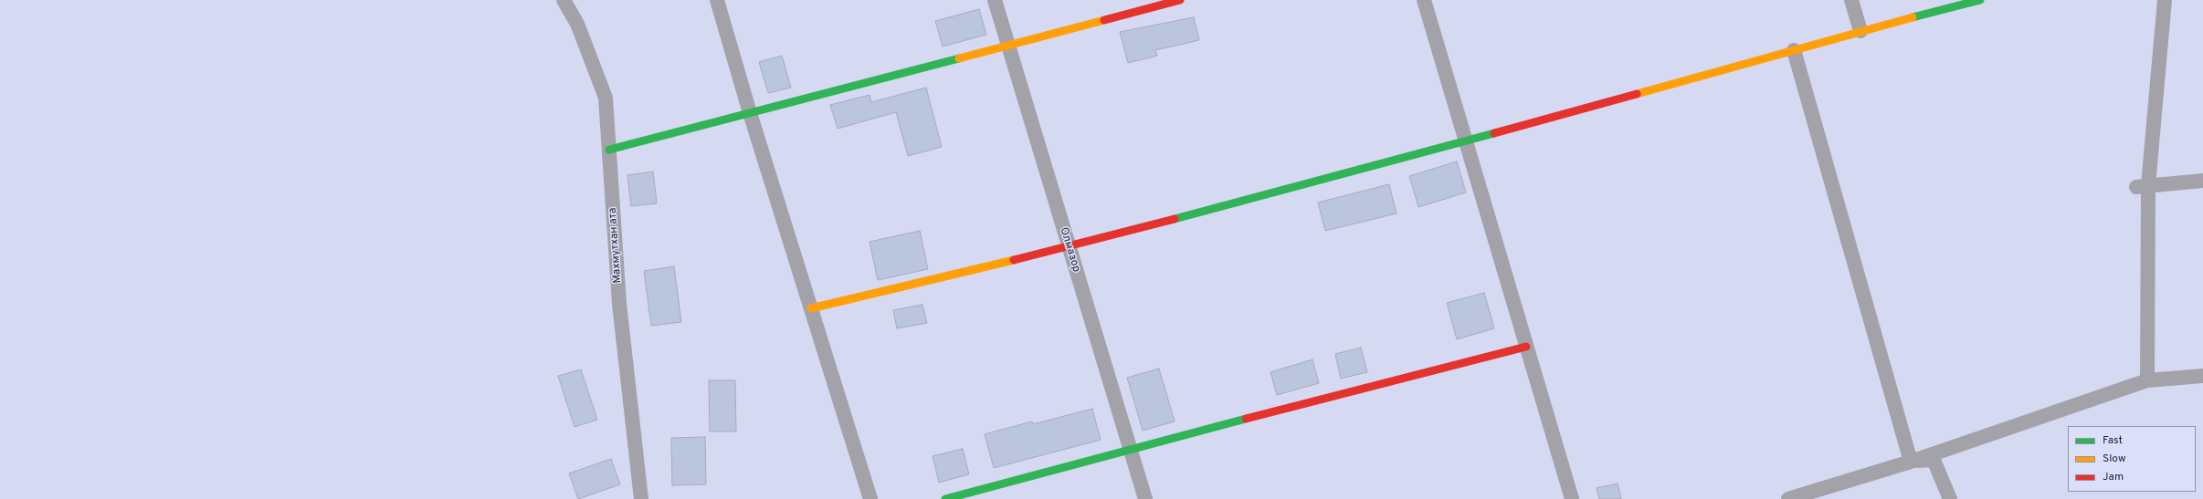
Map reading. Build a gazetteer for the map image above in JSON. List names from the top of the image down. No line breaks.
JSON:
{"streets":{"street":["Махмутхан ата","Олмазор"]},"legend":["Fast","Slow","Jam"]}
